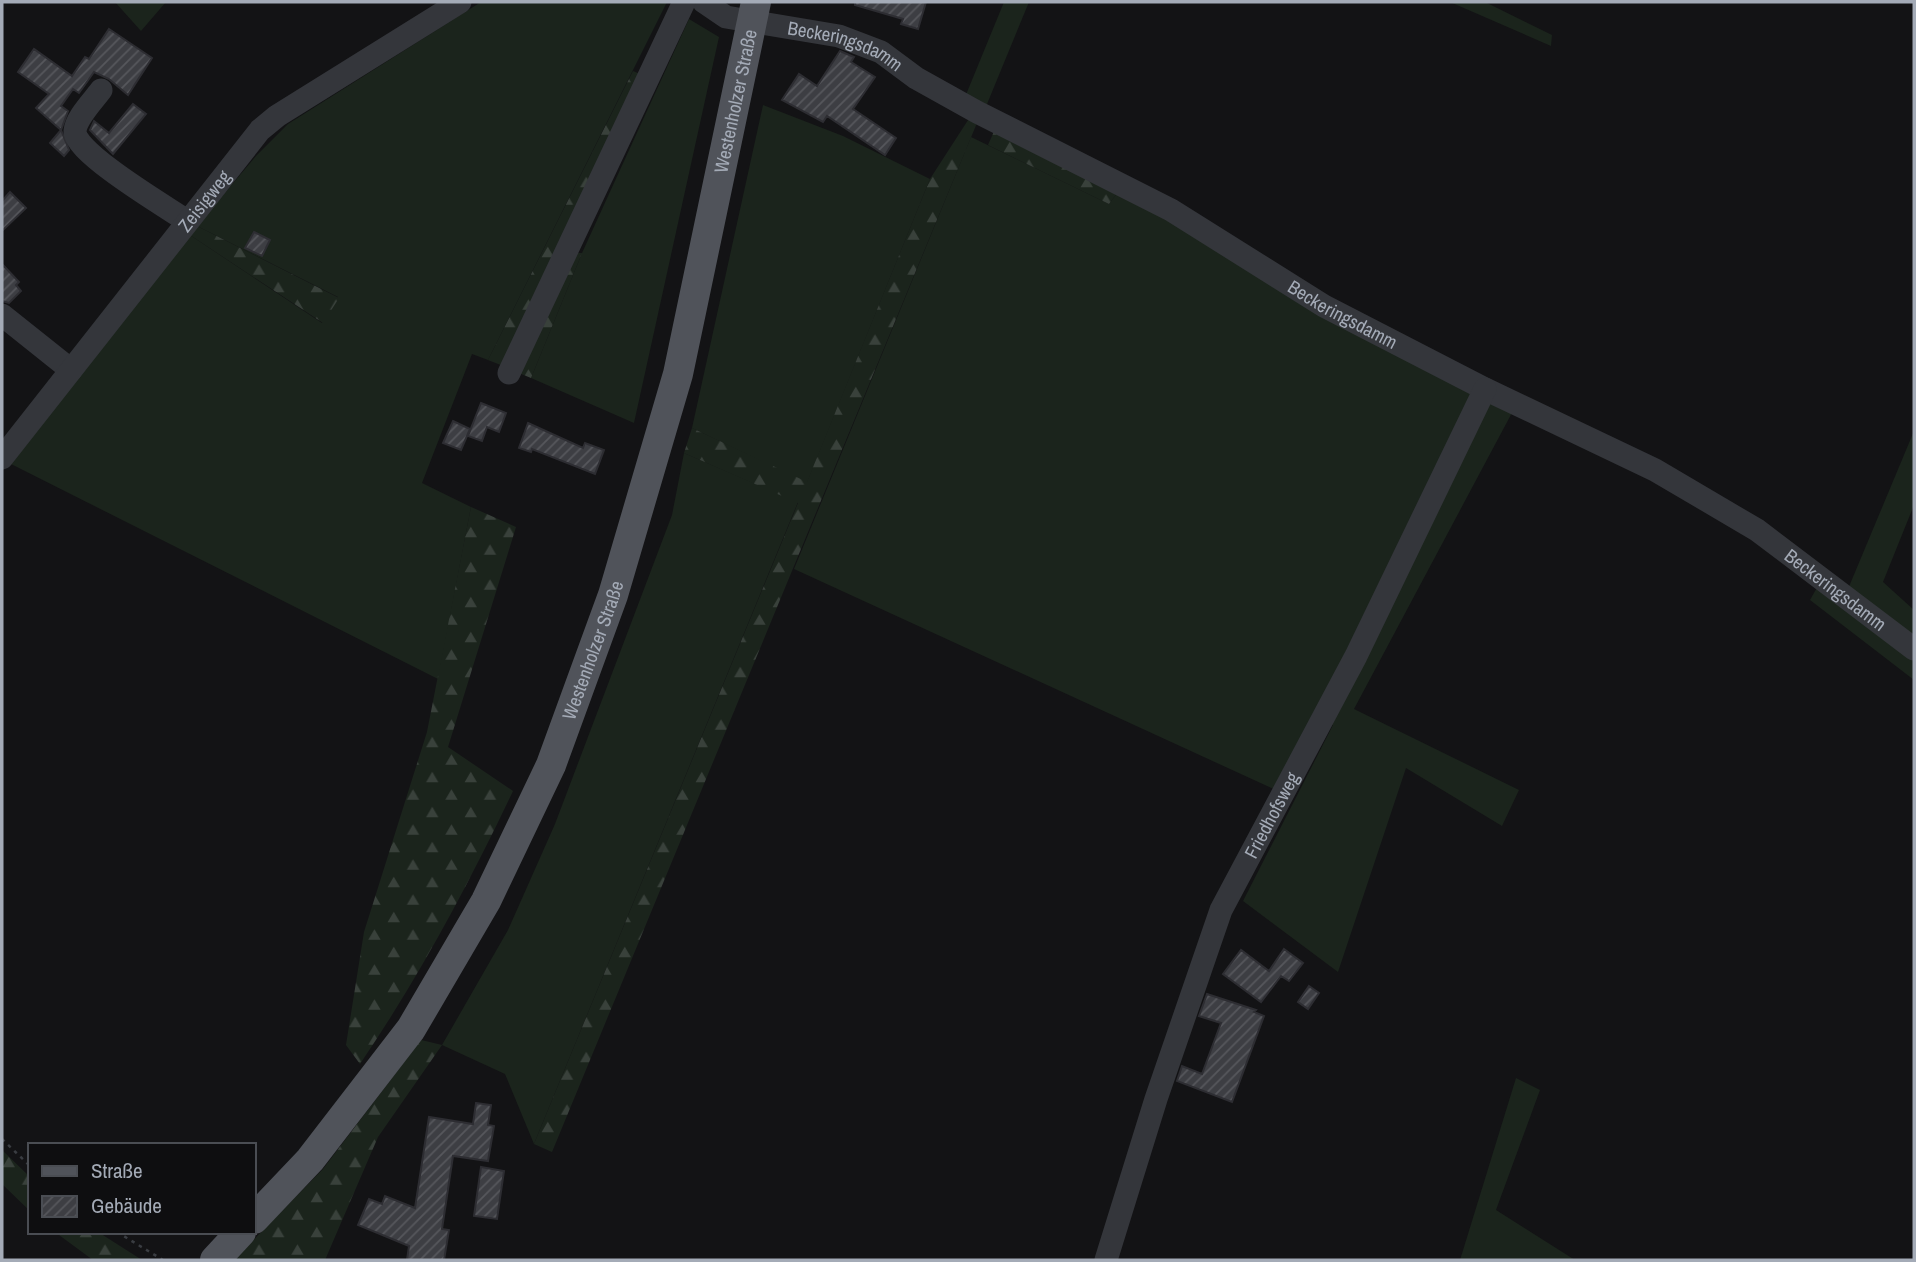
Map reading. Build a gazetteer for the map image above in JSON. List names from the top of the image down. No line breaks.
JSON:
{"streets":{"main road":["Westenholzer Straße"],"street":["Beckeringsdamm","Zeisigweg","Friedhofsweg"]},"crossings":[["Beckeringsdamm","Westenholzer Straße"],["Beckeringsdamm","Friedhofsweg"]],"legend":["Straße","Gebäude"]}
